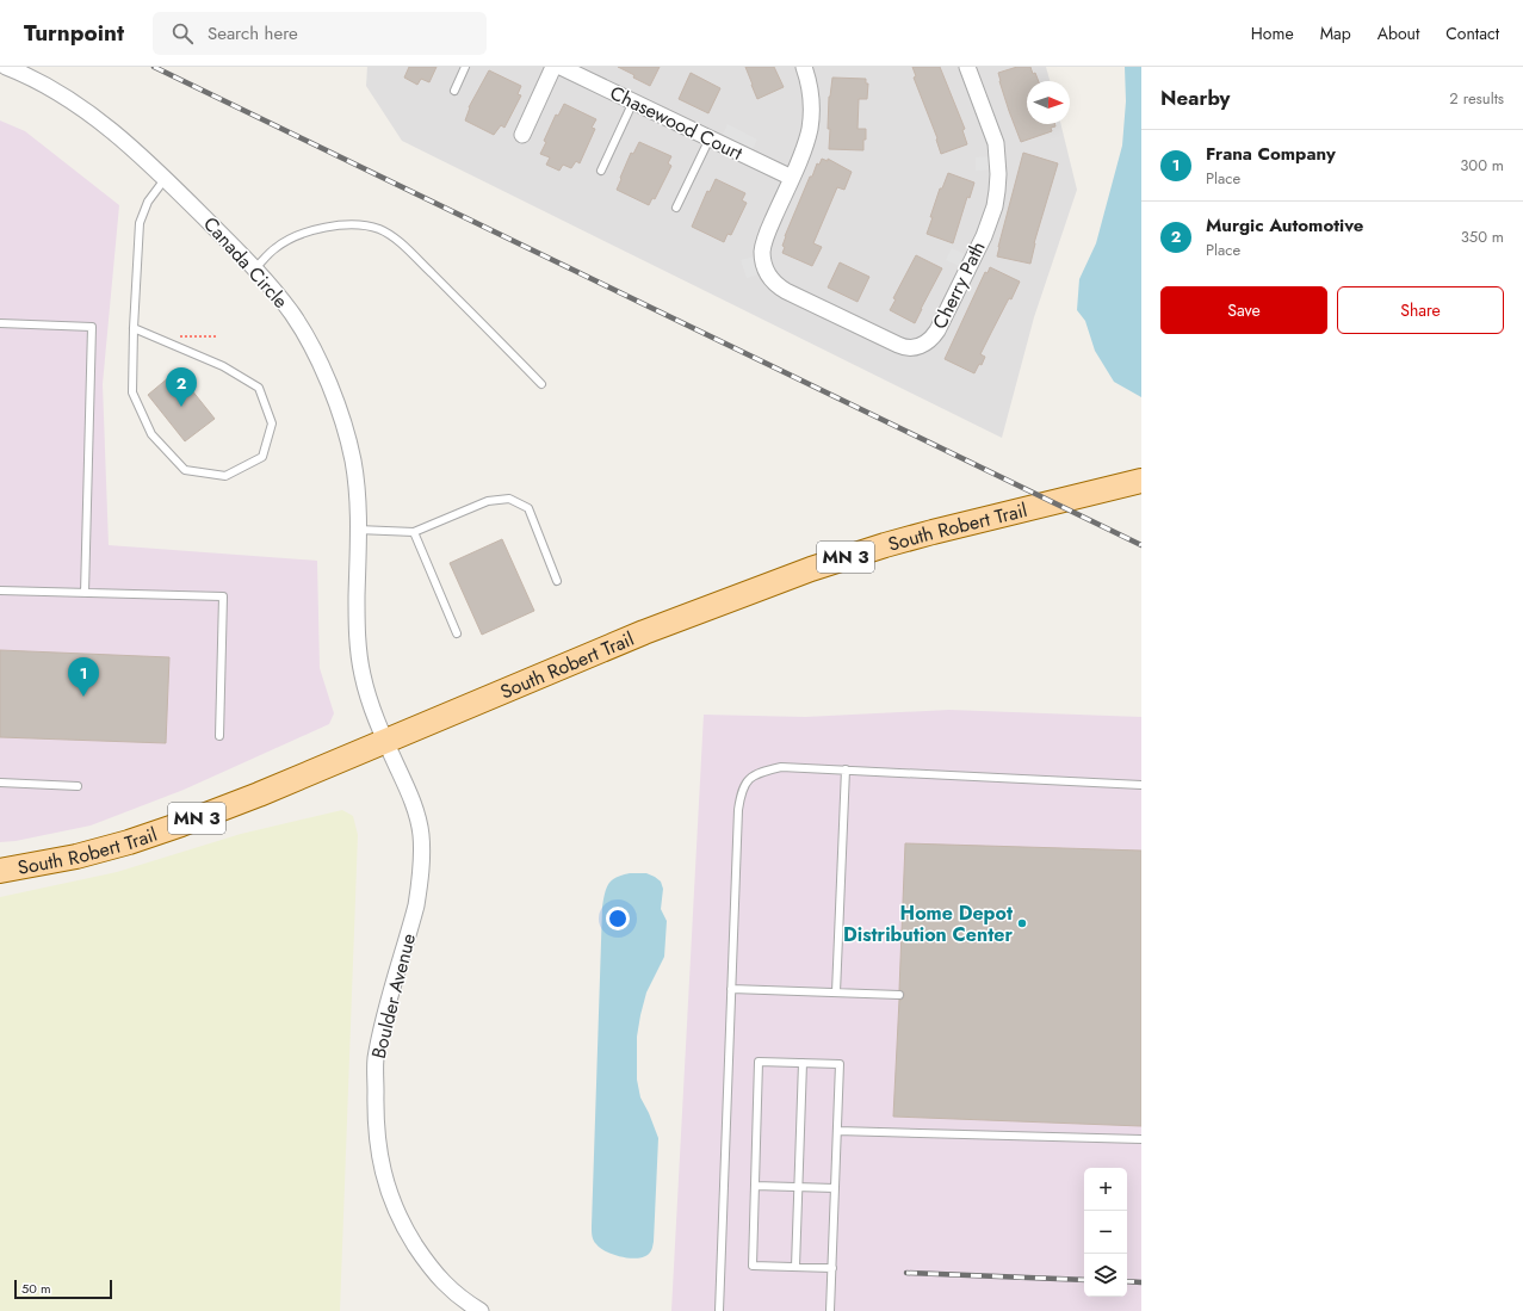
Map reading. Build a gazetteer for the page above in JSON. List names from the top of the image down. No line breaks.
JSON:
{"streets":{"main road":["South Robert Trail","MN 3"],"street":["Chasewood Court","Canada Circle","Cherry Path","Boulder Avenue"]},"crossings":[["Chasewood Court","Cherry Path"],["Canada Circle","South Robert Trail"],["Canada Circle","Boulder Avenue"],["South Robert Trail","Boulder Avenue"]],"places":["Home Depot Distribution Center"],"scale_bar":"50 m","north":"right","page":{"header":"Turnpoint","search":"Search here","nav":["Home","Map","About","Contact"],"heading":["Nearby","2 results"],"list":[{"mark":"1","name":"Frana Company","note":"Place","value":"300 m"},{"mark":"2","name":"Murgic Automotive","note":"Place","value":"350 m"}],"buttons":["Save","Share"],"pins":["2","1"],"map_buttons":["+","−"],"scale":"50 m"}}
